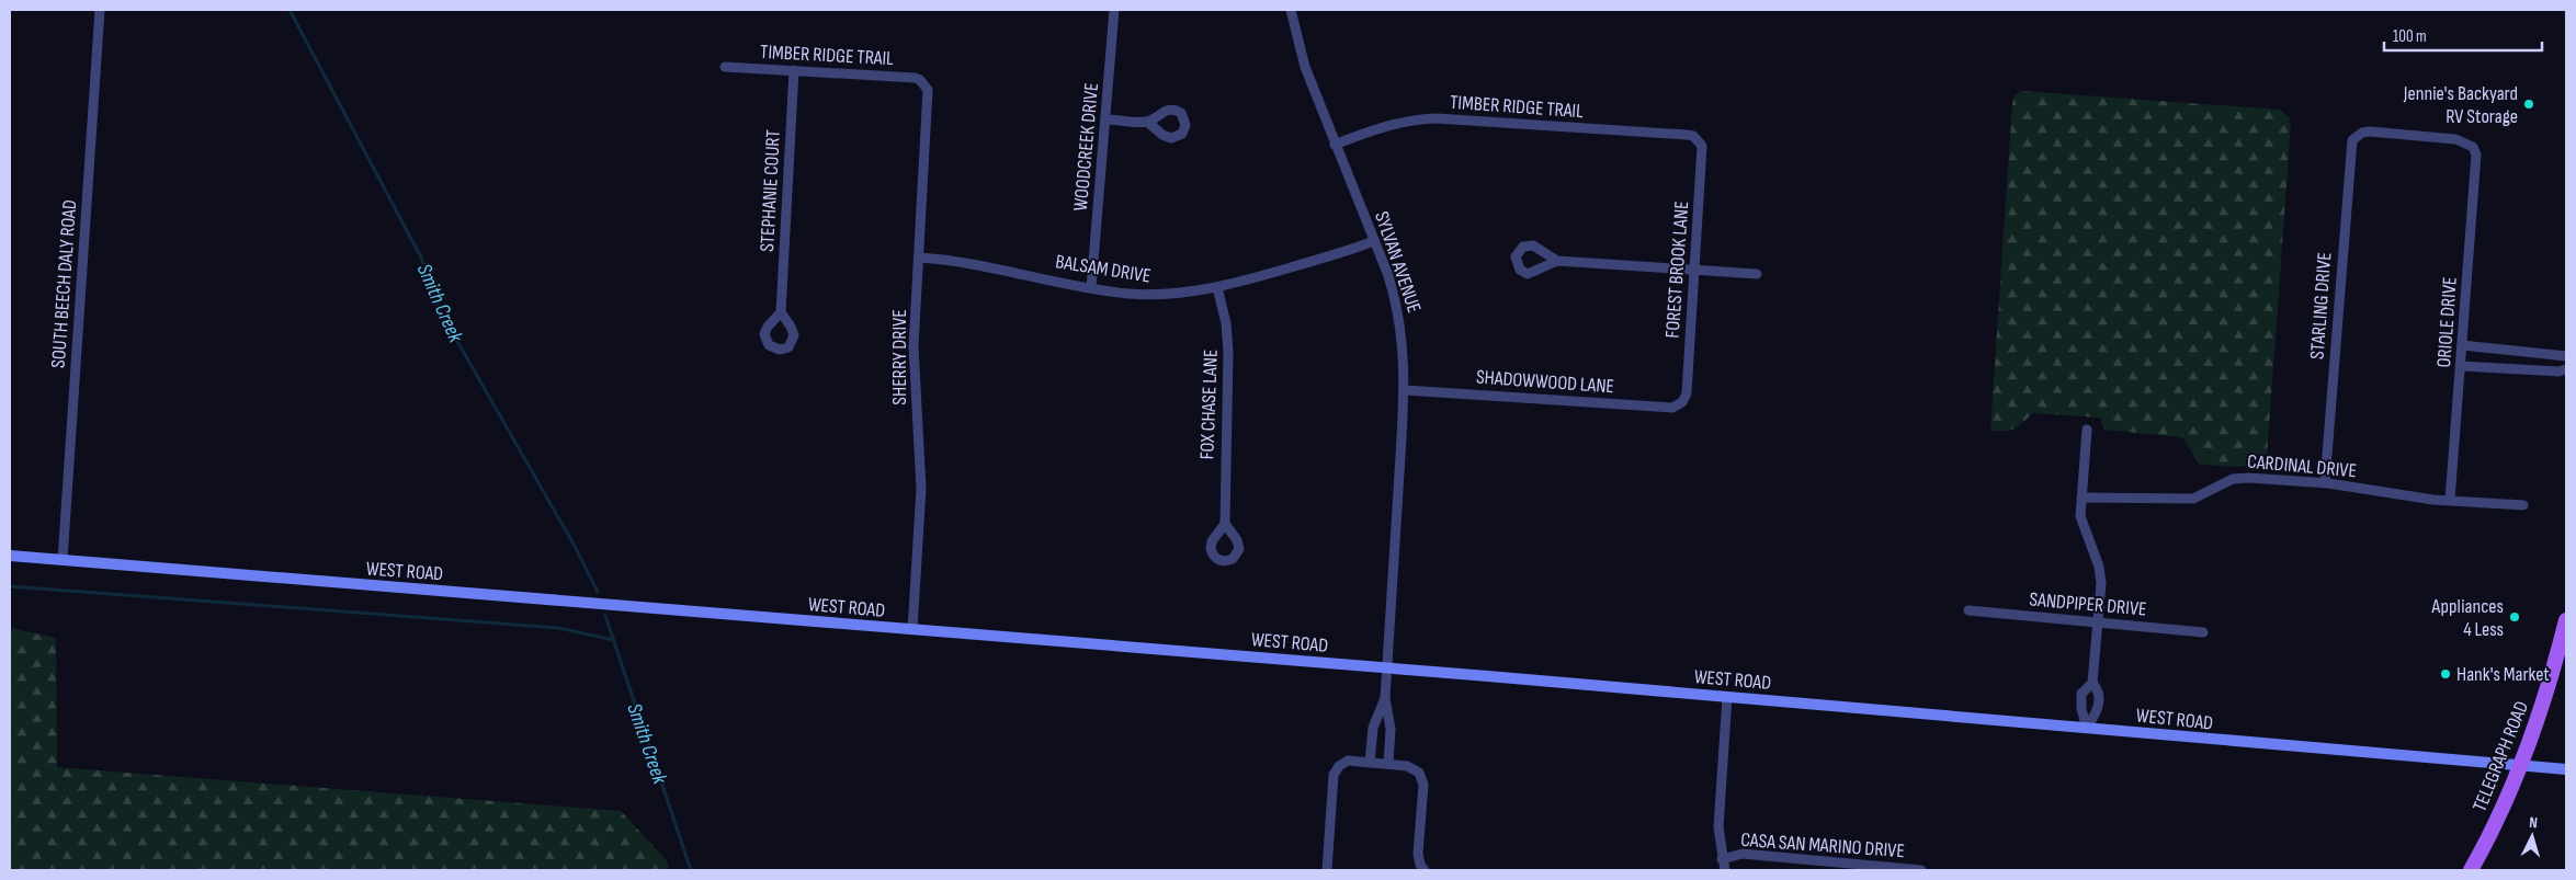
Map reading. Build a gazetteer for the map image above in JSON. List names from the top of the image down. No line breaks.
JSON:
{"streets":{"main road":["TELEGRAPH ROAD"],"street":["TIMBER RIDGE TRAIL","WOODCREEK DRIVE","STEPHANIE COURT","SYLVAN AVENUE","BALSAM DRIVE","FOREST BROOK LANE","SOUTH BEECH DALY ROAD","STARLING DRIVE","ORIOLE DRIVE","SHERRY DRIVE","SHADOWWOOD LANE","FOX CHASE LANE","CARDINAL DRIVE","WEST ROAD","SANDPIPER DRIVE","CASA SAN MARINO DRIVE"]},"crossings":[["TIMBER RIDGE TRAIL","STEPHANIE COURT"],["TIMBER RIDGE TRAIL","SYLVAN AVENUE"],["TIMBER RIDGE TRAIL","FOREST BROOK LANE"],["TIMBER RIDGE TRAIL","SHERRY DRIVE"],["WOODCREEK DRIVE","BALSAM DRIVE"],["SYLVAN AVENUE","BALSAM DRIVE"],["SYLVAN AVENUE","SHADOWWOOD LANE"],["SYLVAN AVENUE","WEST ROAD"],["BALSAM DRIVE","SHERRY DRIVE"],["BALSAM DRIVE","FOX CHASE LANE"],["FOREST BROOK LANE","SHADOWWOOD LANE"],["SOUTH BEECH DALY ROAD","WEST ROAD"],["STARLING DRIVE","ORIOLE DRIVE"],["STARLING DRIVE","CARDINAL DRIVE"],["ORIOLE DRIVE","CARDINAL DRIVE"],["SHERRY DRIVE","WEST ROAD"],["WEST ROAD","TELEGRAPH ROAD"],["WEST ROAD","CASA SAN MARINO DRIVE"]],"water":["Smith Creek"],"places":["Jennie's Backyard RV Storage","Appliances 4 Less","Hank's Market"],"scale_bar":"100 m","north":"top"}
